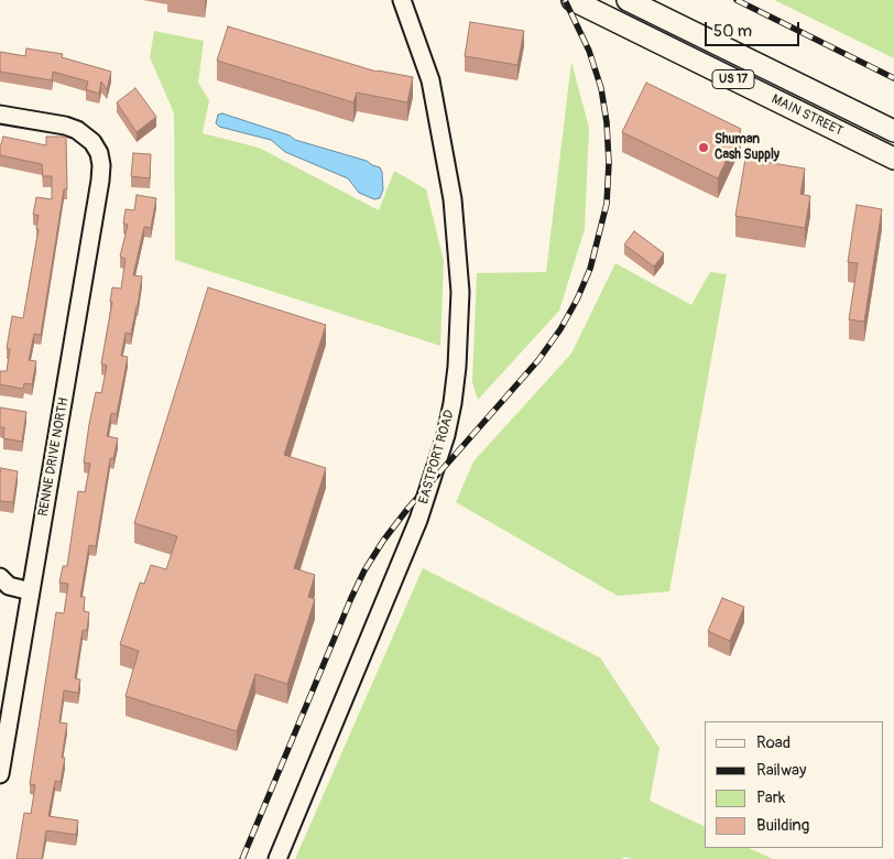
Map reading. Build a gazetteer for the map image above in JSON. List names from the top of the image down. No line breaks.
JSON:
{"streets":{"main road":["US 17","MAIN STREET"],"street":["RENNE DRIVE NORTH","EASTPORT ROAD"]},"places":["Shuman Cash Supply"],"legend":["Road","Railway","Park","Building"],"scale_bar":"50 m"}
